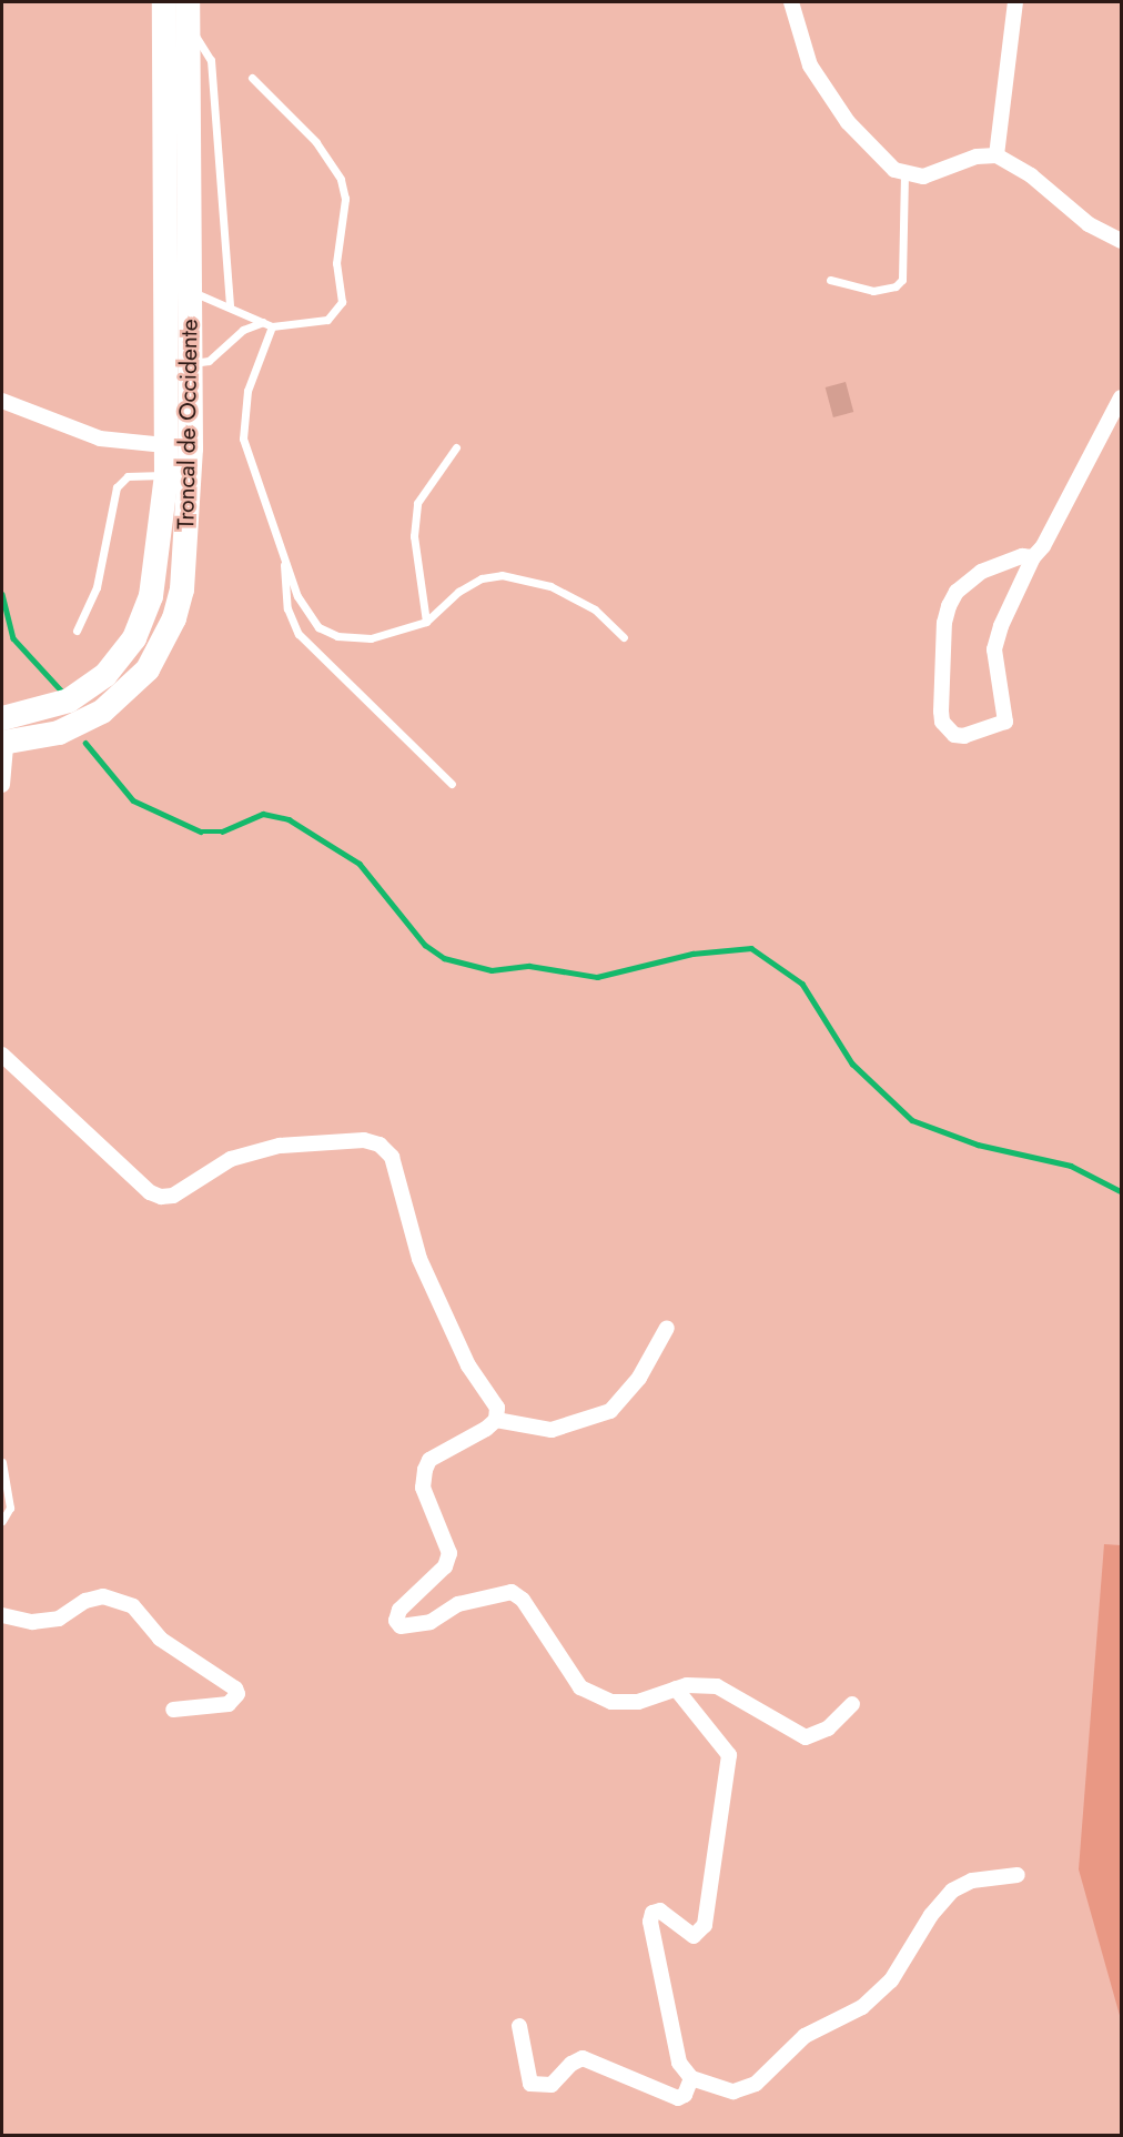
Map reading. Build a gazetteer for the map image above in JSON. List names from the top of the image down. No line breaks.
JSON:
{"streets":{"highway":["Troncal de Occidente"]}}
